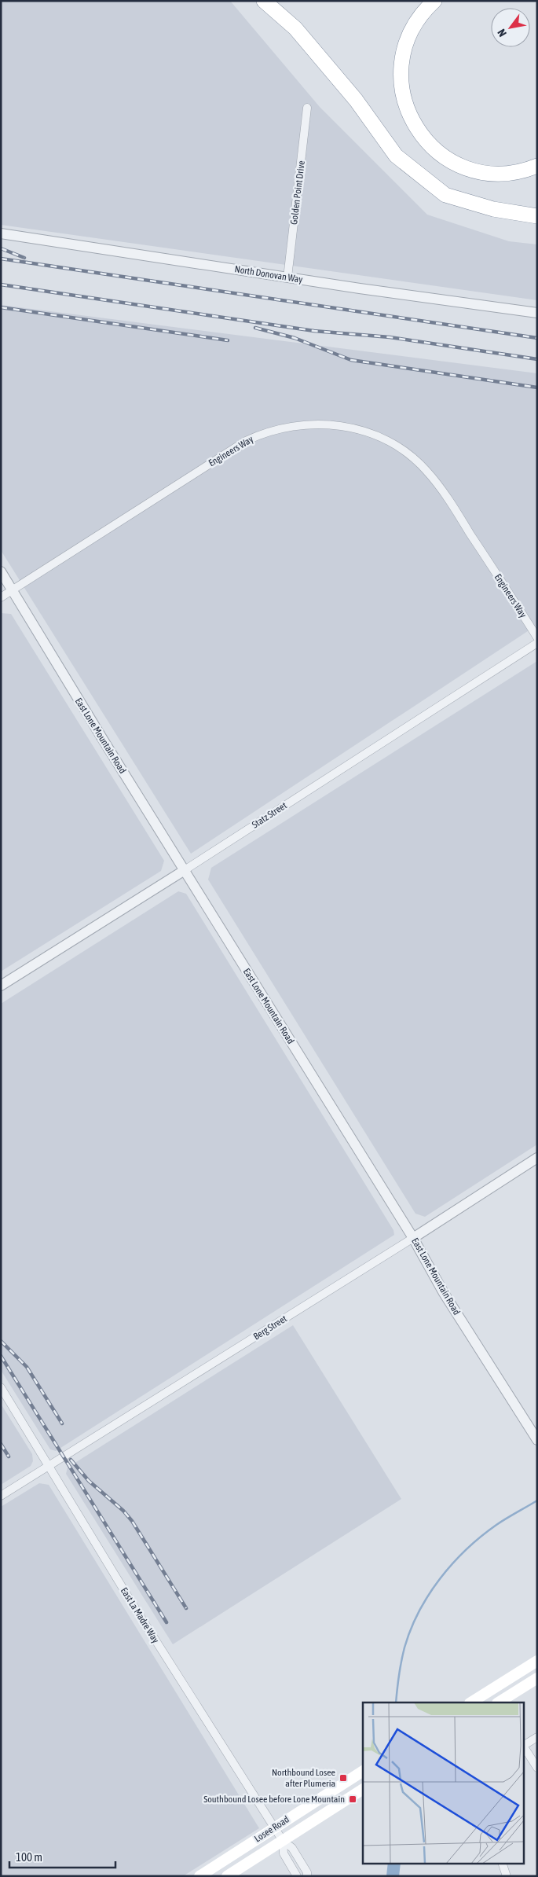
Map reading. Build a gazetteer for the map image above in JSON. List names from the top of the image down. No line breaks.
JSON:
{"streets":{"main road":["Losee Road"],"street":["Golden Point Drive","North Donovan Way","Engineers Way","East Lone Mountain Road","Statz Street","Berg Street","East La Madre Way"]},"crossings":[["Golden Point Drive","North Donovan Way"],["Engineers Way","East Lone Mountain Road"],["East Lone Mountain Road","Statz Street"],["East Lone Mountain Road","Berg Street"],["Berg Street","East La Madre Way"],["East La Madre Way","Losee Road"]],"places":{"transit":["Northbound Losee after Plumeria","Southbound Losee before Lone Mountain"]},"scale_bar":"100 m","north":"bottom left"}
